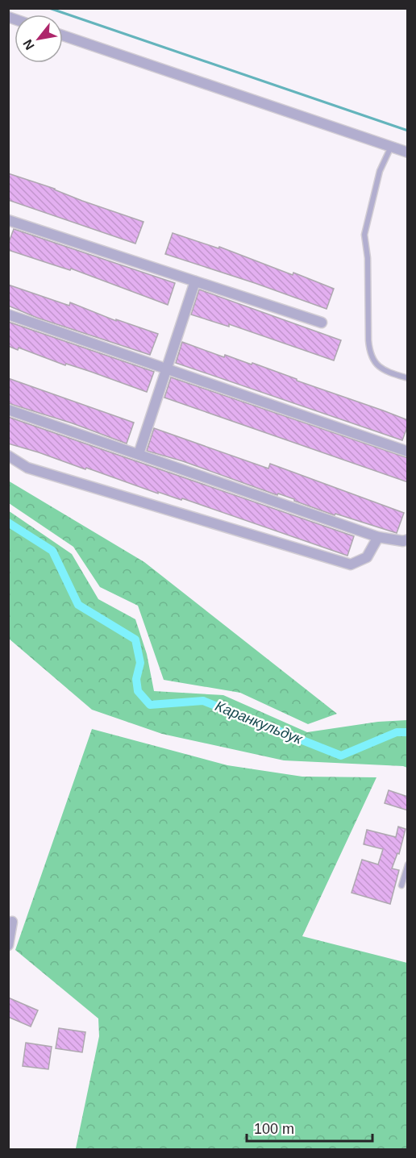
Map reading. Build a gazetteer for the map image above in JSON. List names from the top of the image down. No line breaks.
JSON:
{"water":["Каранкульдук"],"scale_bar":"100 m","north":"bottom left"}
